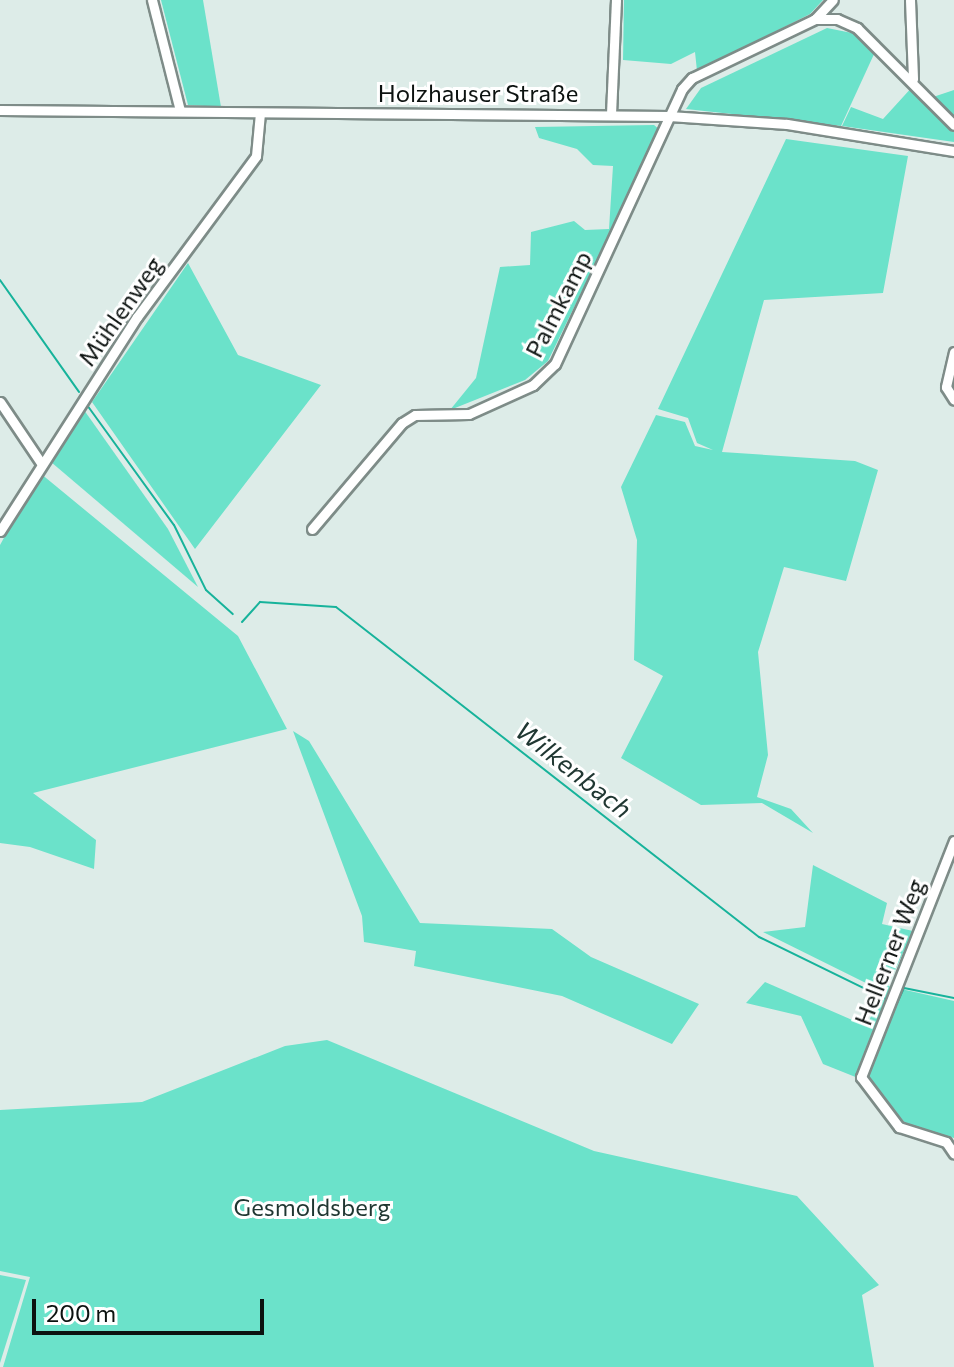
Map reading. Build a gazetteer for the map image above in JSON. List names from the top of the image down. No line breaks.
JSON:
{"streets":{"street":["Holzhauser Straße","Palmkamp","Mühlenweg","Hellerner Weg"]},"crossings":[["Holzhauser Straße","Palmkamp"],["Holzhauser Straße","Mühlenweg"]],"water":["Wilkenbach"],"parks":["Gesmoldsberg"],"scale_bar":"200 m"}
